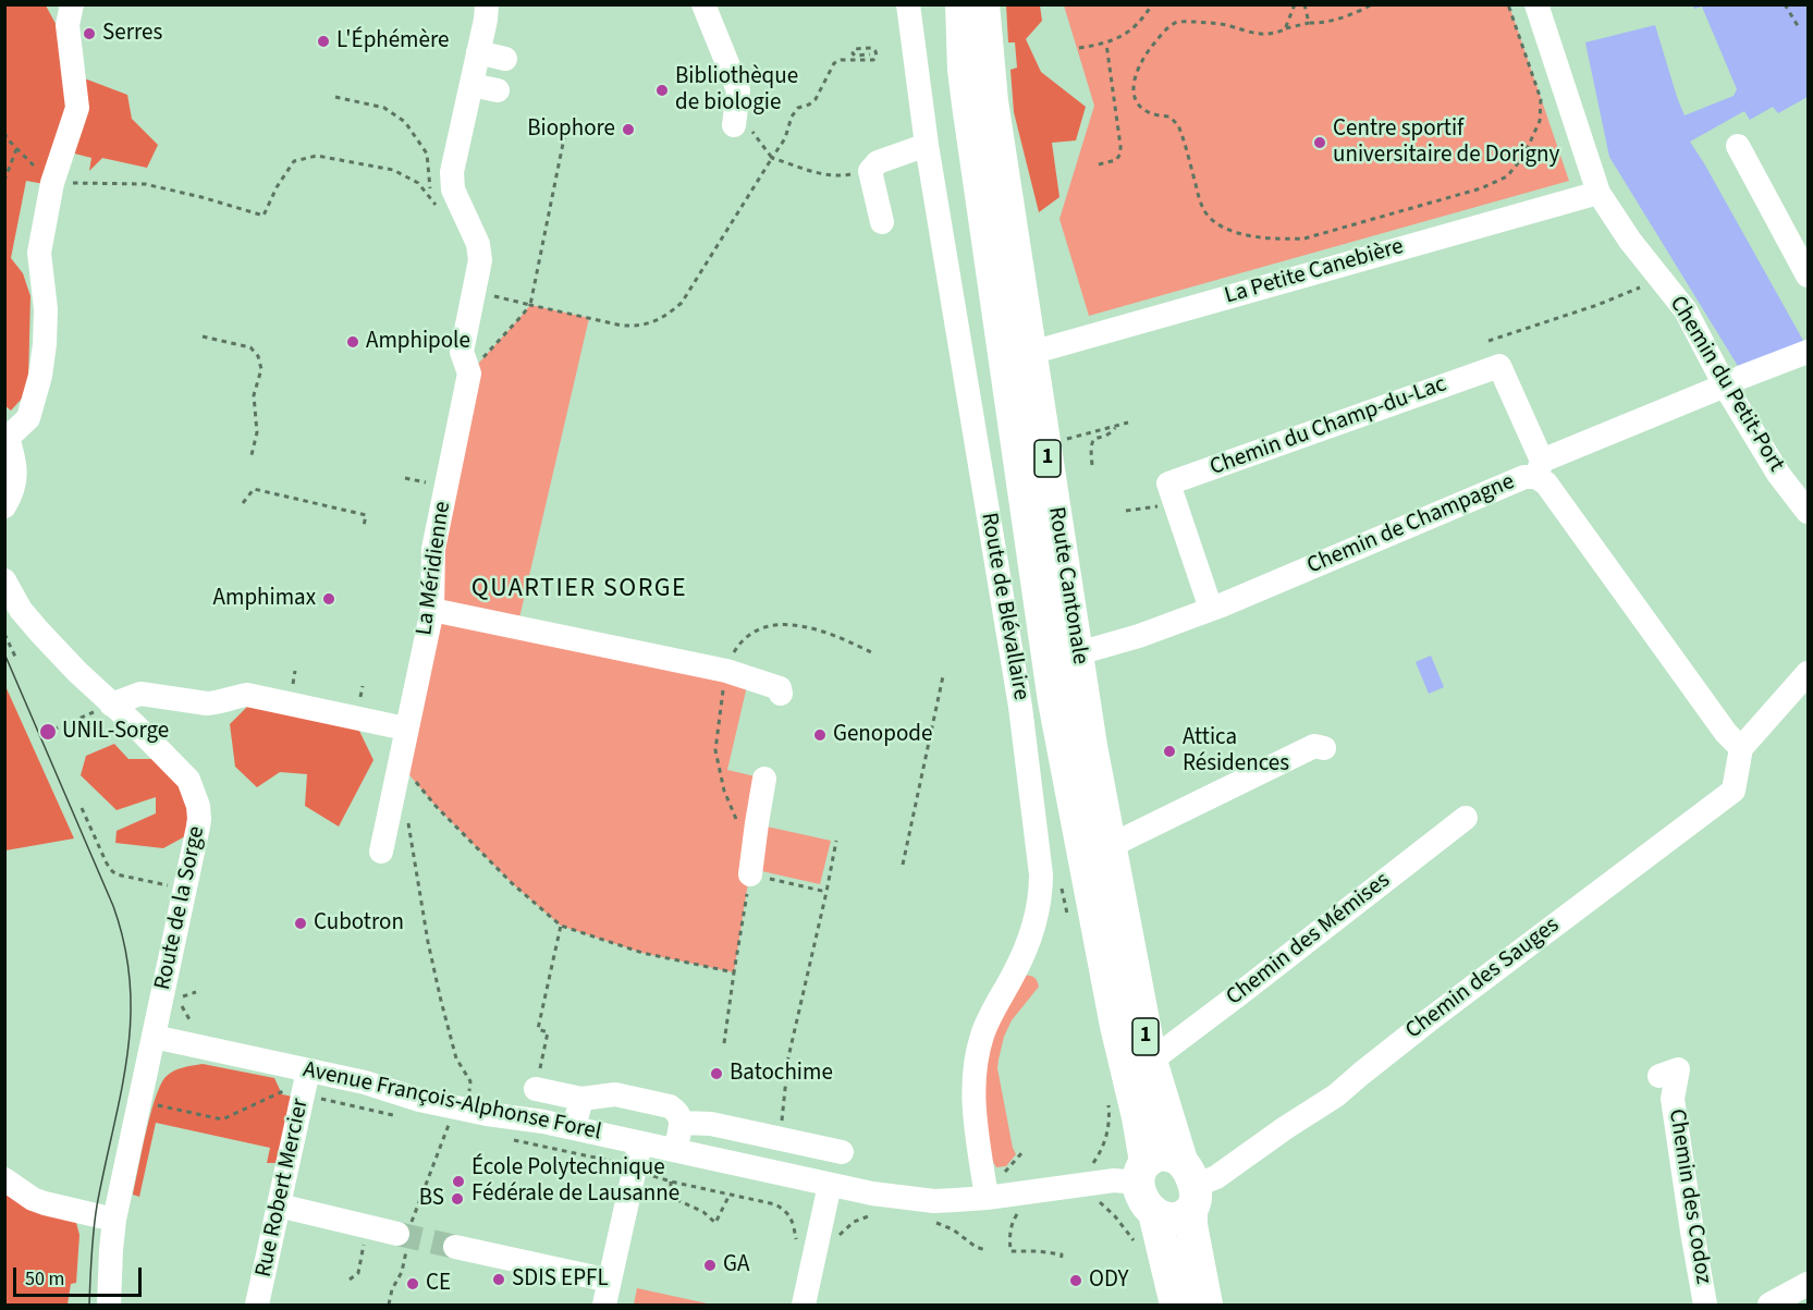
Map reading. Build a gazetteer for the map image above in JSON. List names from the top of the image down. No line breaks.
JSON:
{"streets":{"main road":["1","Route Cantonale"],"street":["La Petite Canebière","Chemin du Petit-Port","Chemin du Champ-du-Lac","Chemin de Champagne","La Méridienne","Route de Blévallaire","Route de la Sorge","Chemin des Mémises","Chemin des Sauges","Avenue François-Alphonse Forel","Rue Robert Mercier","Chemin des Codoz"]},"crossings":[["La Petite Canebière","Chemin du Petit-Port"],["La Petite Canebière","Route Cantonale"],["Chemin du Champ-du-Lac","Chemin de Champagne"],["Chemin de Champagne","Route Cantonale"],["Chemin de Champagne","Chemin des Sauges"],["Route Cantonale","Chemin des Mémises"],["Route Cantonale","Chemin des Sauges"],["Route Cantonale","Avenue François-Alphonse Forel"],["Route de Blévallaire","Avenue François-Alphonse Forel"],["Route de la Sorge","Avenue François-Alphonse Forel"],["Chemin des Sauges","Avenue François-Alphonse Forel"],["Avenue François-Alphonse Forel","Rue Robert Mercier"]],"districts":["QUARTIER SORGE"],"places":["Serres","L'Éphémère","Bibliothèque de biologie","Biophore","Centre sportif universitaire de Dorigny","Amphipole","Amphimax","UNIL-Sorge","Genopode","Attica Résidences","Cubotron","Batochime","École Polytechnique Fédérale de Lausanne","BS","GA","SDIS EPFL","ODY","CE"],"scale_bar":"50 m"}
